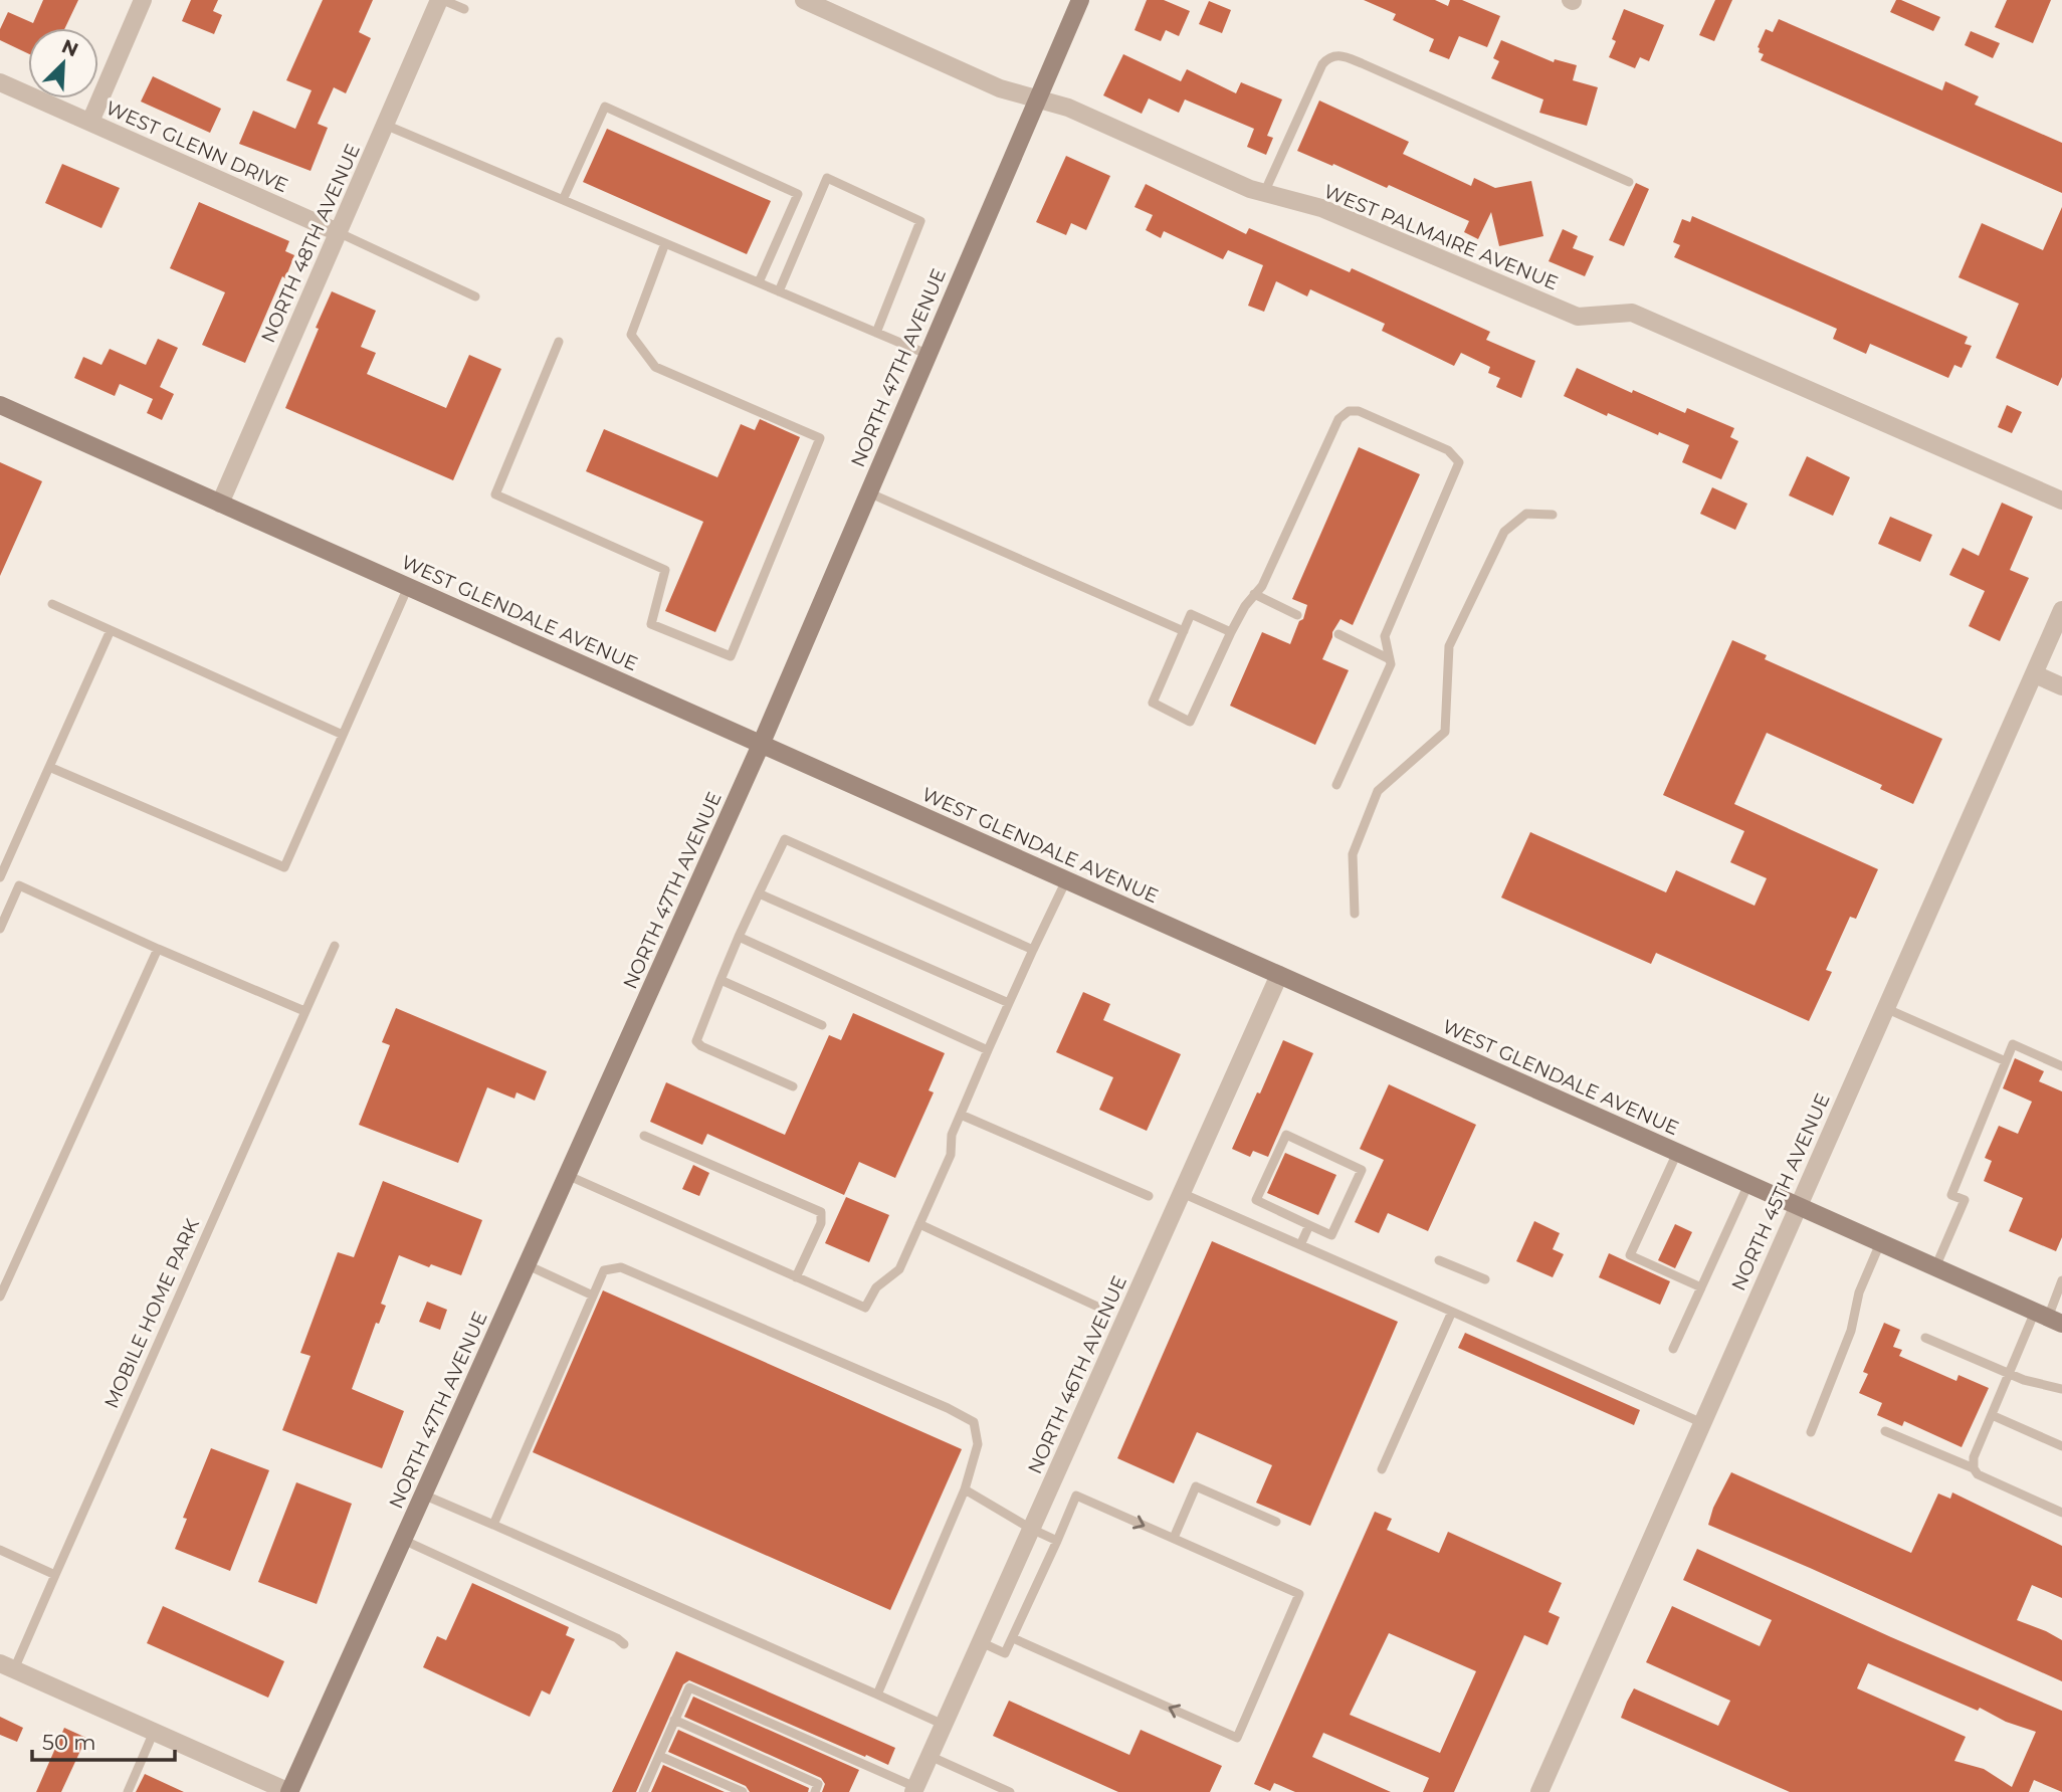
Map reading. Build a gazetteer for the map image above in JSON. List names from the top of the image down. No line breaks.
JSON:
{"streets":{"main road":["NORTH 47TH AVENUE","WEST GLENDALE AVENUE"],"street":["WEST GLENN DRIVE","WEST PALMAIRE AVENUE","NORTH 48TH AVENUE","NORTH 45TH AVENUE","NORTH 46TH AVENUE"],"lane":["MOBILE HOME PARK"]},"crossings":[["WEST GLENN DRIVE","NORTH 48TH AVENUE"],["WEST PALMAIRE AVENUE","NORTH 47TH AVENUE"],["NORTH 48TH AVENUE","WEST GLENDALE AVENUE"],["NORTH 47TH AVENUE","WEST GLENDALE AVENUE"],["WEST GLENDALE AVENUE","NORTH 45TH AVENUE"],["WEST GLENDALE AVENUE","NORTH 46TH AVENUE"]],"scale_bar":"50 m","north":"top right"}
